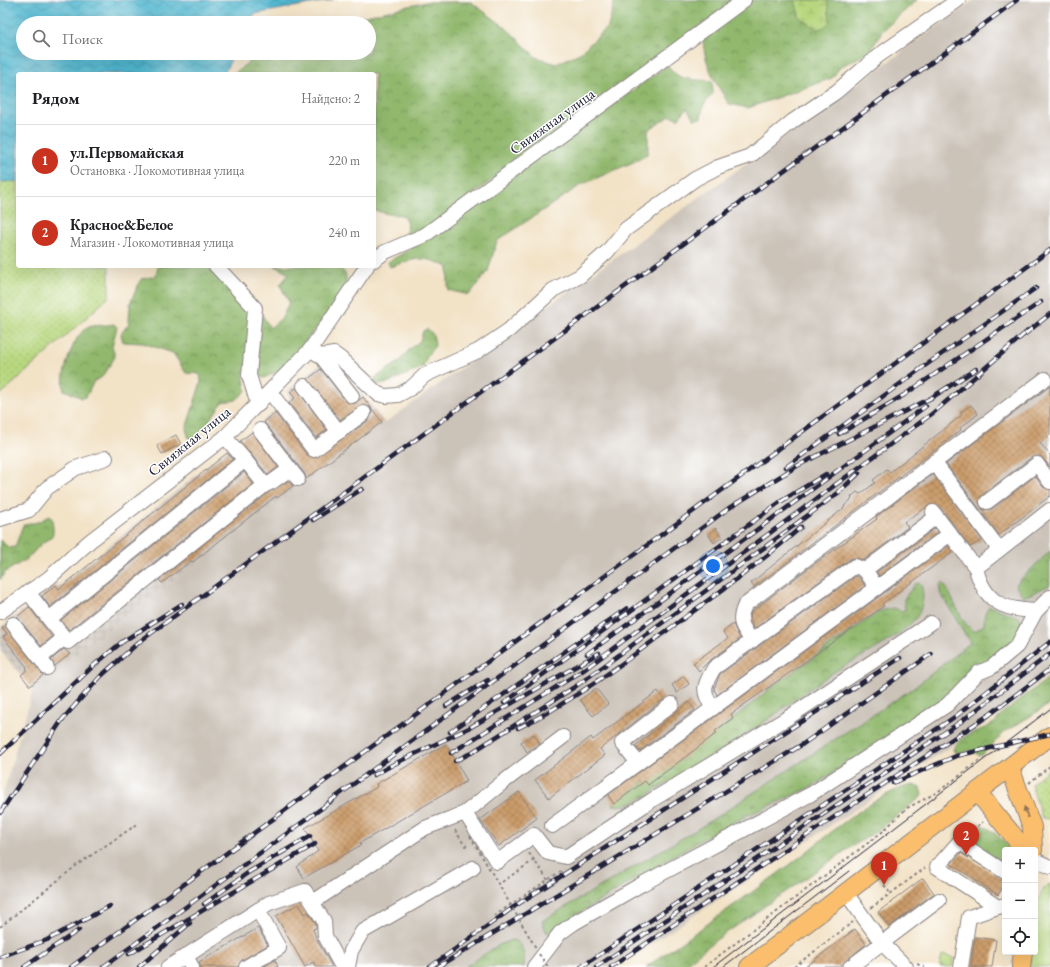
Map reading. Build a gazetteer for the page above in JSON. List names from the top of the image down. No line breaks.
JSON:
{"streets":{"street":["Свияжная улица"]},"page":{"search":"Поиск","heading":["Рядом","Найдено: 2"],"list":[{"mark":"1","name":"ул.Первомайская","note":"Остановка · Локомотивная улица","value":"220 m"},{"mark":"2","name":"Красное&Белое","note":"Магазин · Локомотивная улица","value":"240 m"}],"pins":["2","1"],"map_buttons":["+","−"]}}
